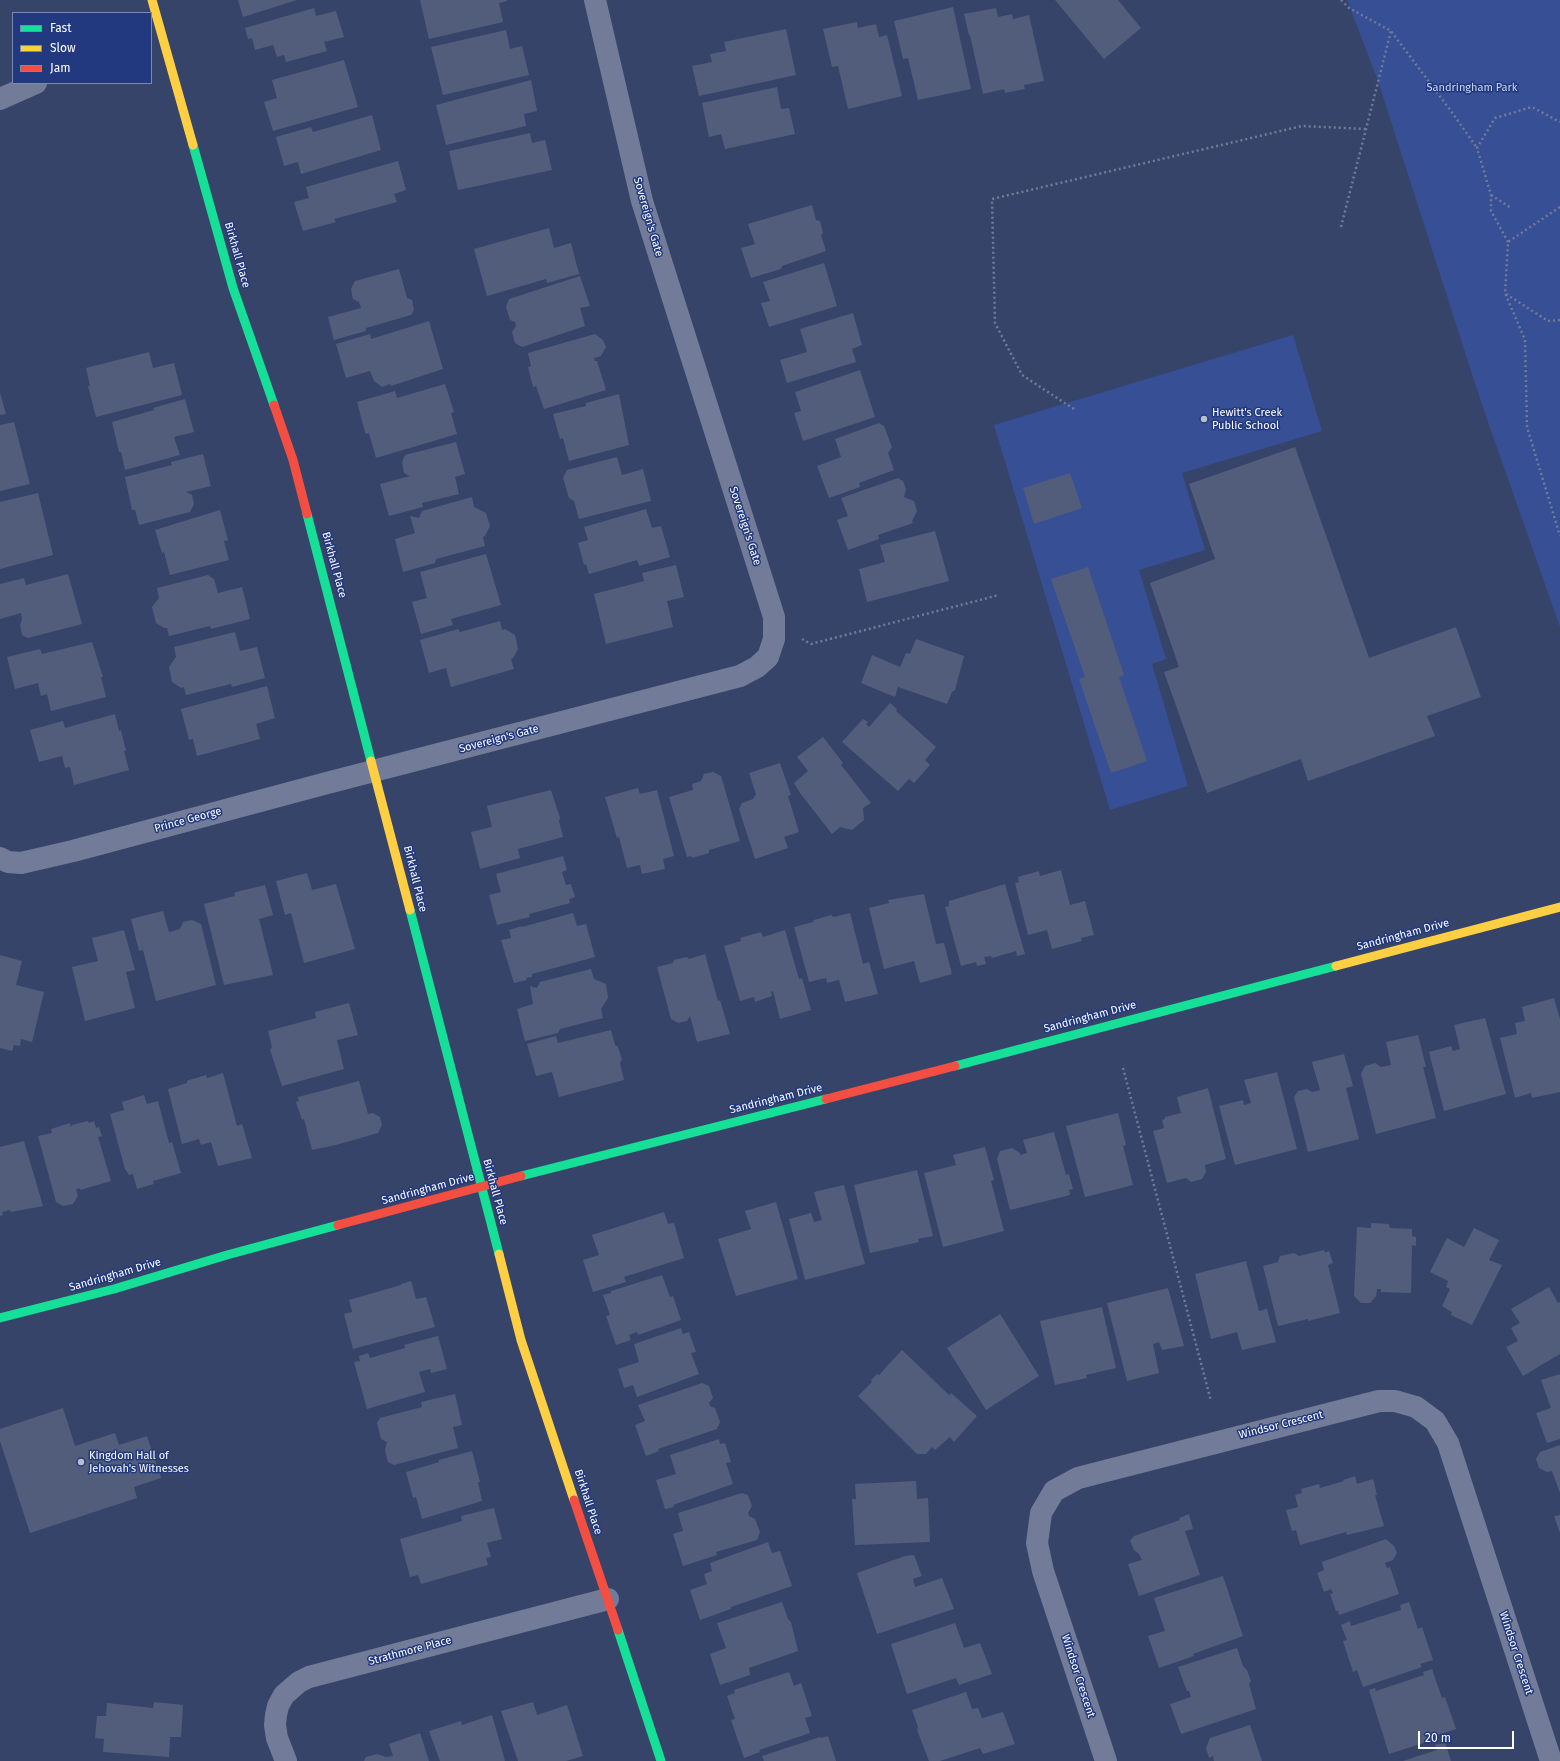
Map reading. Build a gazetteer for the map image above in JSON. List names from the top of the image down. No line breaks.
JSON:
{"streets":{"street":["Sovereign's Gate","Birkhall Place","Prince George","Sandringham Drive","Windsor Crescent","Strathmore Place"]},"crossings":[["Sovereign's Gate","Birkhall Place"],["Sovereign's Gate","Prince George"],["Birkhall Place","Prince George"],["Birkhall Place","Sandringham Drive"],["Birkhall Place","Strathmore Place"]],"parks":["Sandringham Park"],"places":["Hewitt's Creek Public School","Kingdom Hall of Jehovah's Witnesses"],"legend":["Fast","Slow","Jam"],"scale_bar":"20 m"}
